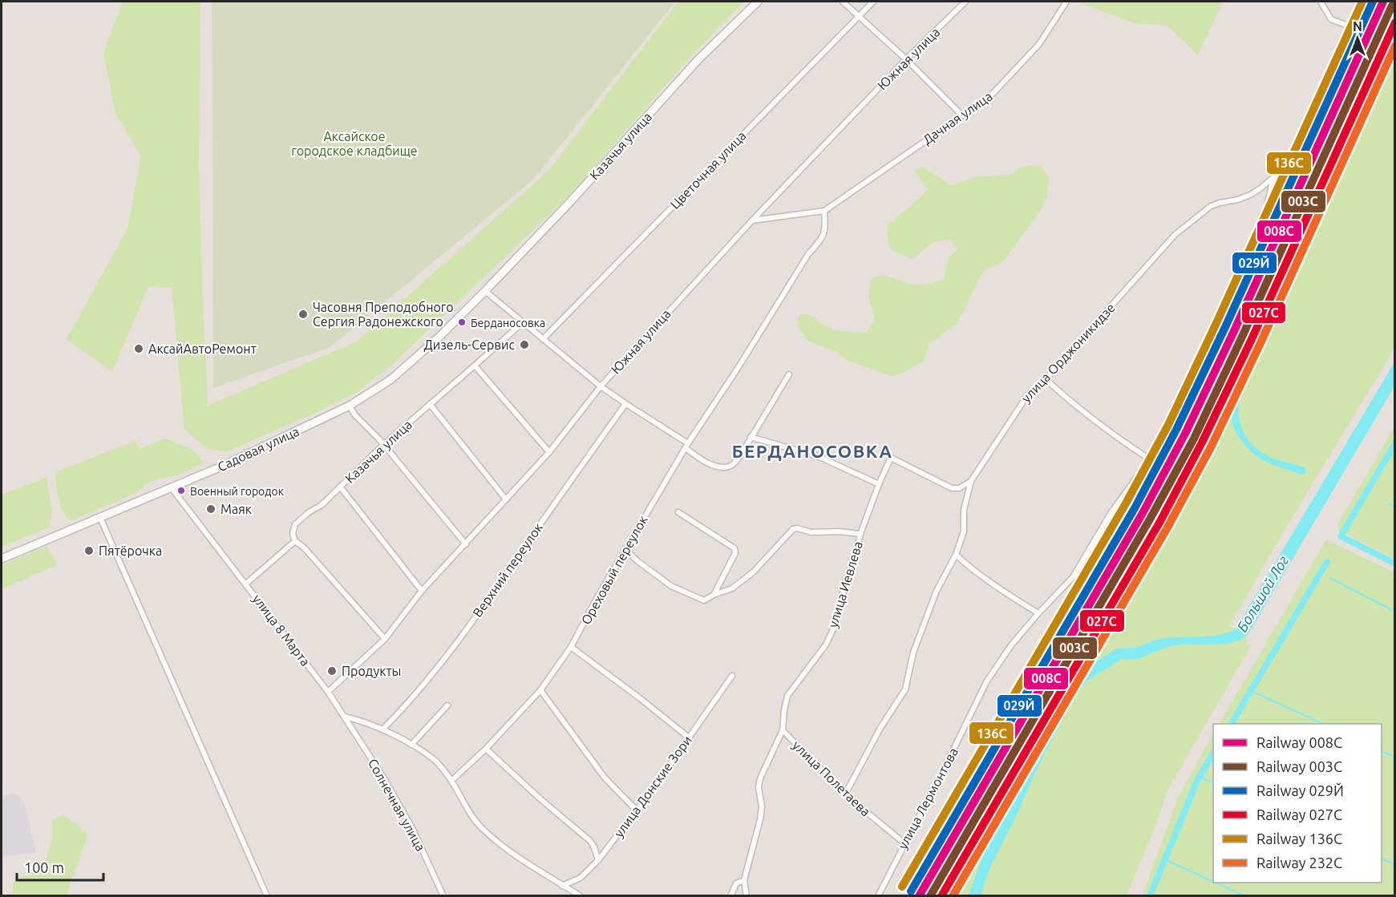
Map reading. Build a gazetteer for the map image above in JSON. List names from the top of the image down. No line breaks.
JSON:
{"streets":{"main road":["Казачья улица","Садовая улица"],"street":["Южная улица","Дачная улица","Цветочная улица","улица Орджоникидзе","Верхний переулок","Ореховый переулок","улица Иевлева","улица 8 Марта","улица Полетаева","улица Донские Зори","улица Лермонтова","Солнечная улица"]},"crossings":[["Южная улица","улица 8 Марта"],["Дачная улица","Ореховый переулок"],["Казачья улица","Садовая улица"],["улица Орджоникидзе","улица Иевлева"],["улица Орджоникидзе","улица Полетаева"],["улица Орджоникидзе","улица Лермонтова"],["Садовая улица","улица 8 Марта"],["улица Иевлева","улица Полетаева"],["улица 8 Марта","Солнечная улица"],["улица Полетаева","улица Лермонтова"]],"districts":["БЕРДАНОСОВКА"],"water":["Большой Лог"],"parks":["Аксайское городское кладбище"],"places":["Часовня Преподобного Сергия Радонежского","Берданосовка","Дизель-Сервис","АксайАвтоРемонт","Военный городок","Маяк","Пятёрочка","Продукты"],"lines":["rail line 008С","rail line 029Й","rail line 136С","rail line 003С","rail line 027С","rail line 232C"],"legend":["Railway 008С","Railway 003С","Railway 029Й","Railway 027С","Railway 136С","Railway 232C"],"scale_bar":"100 m","north":"top"}
